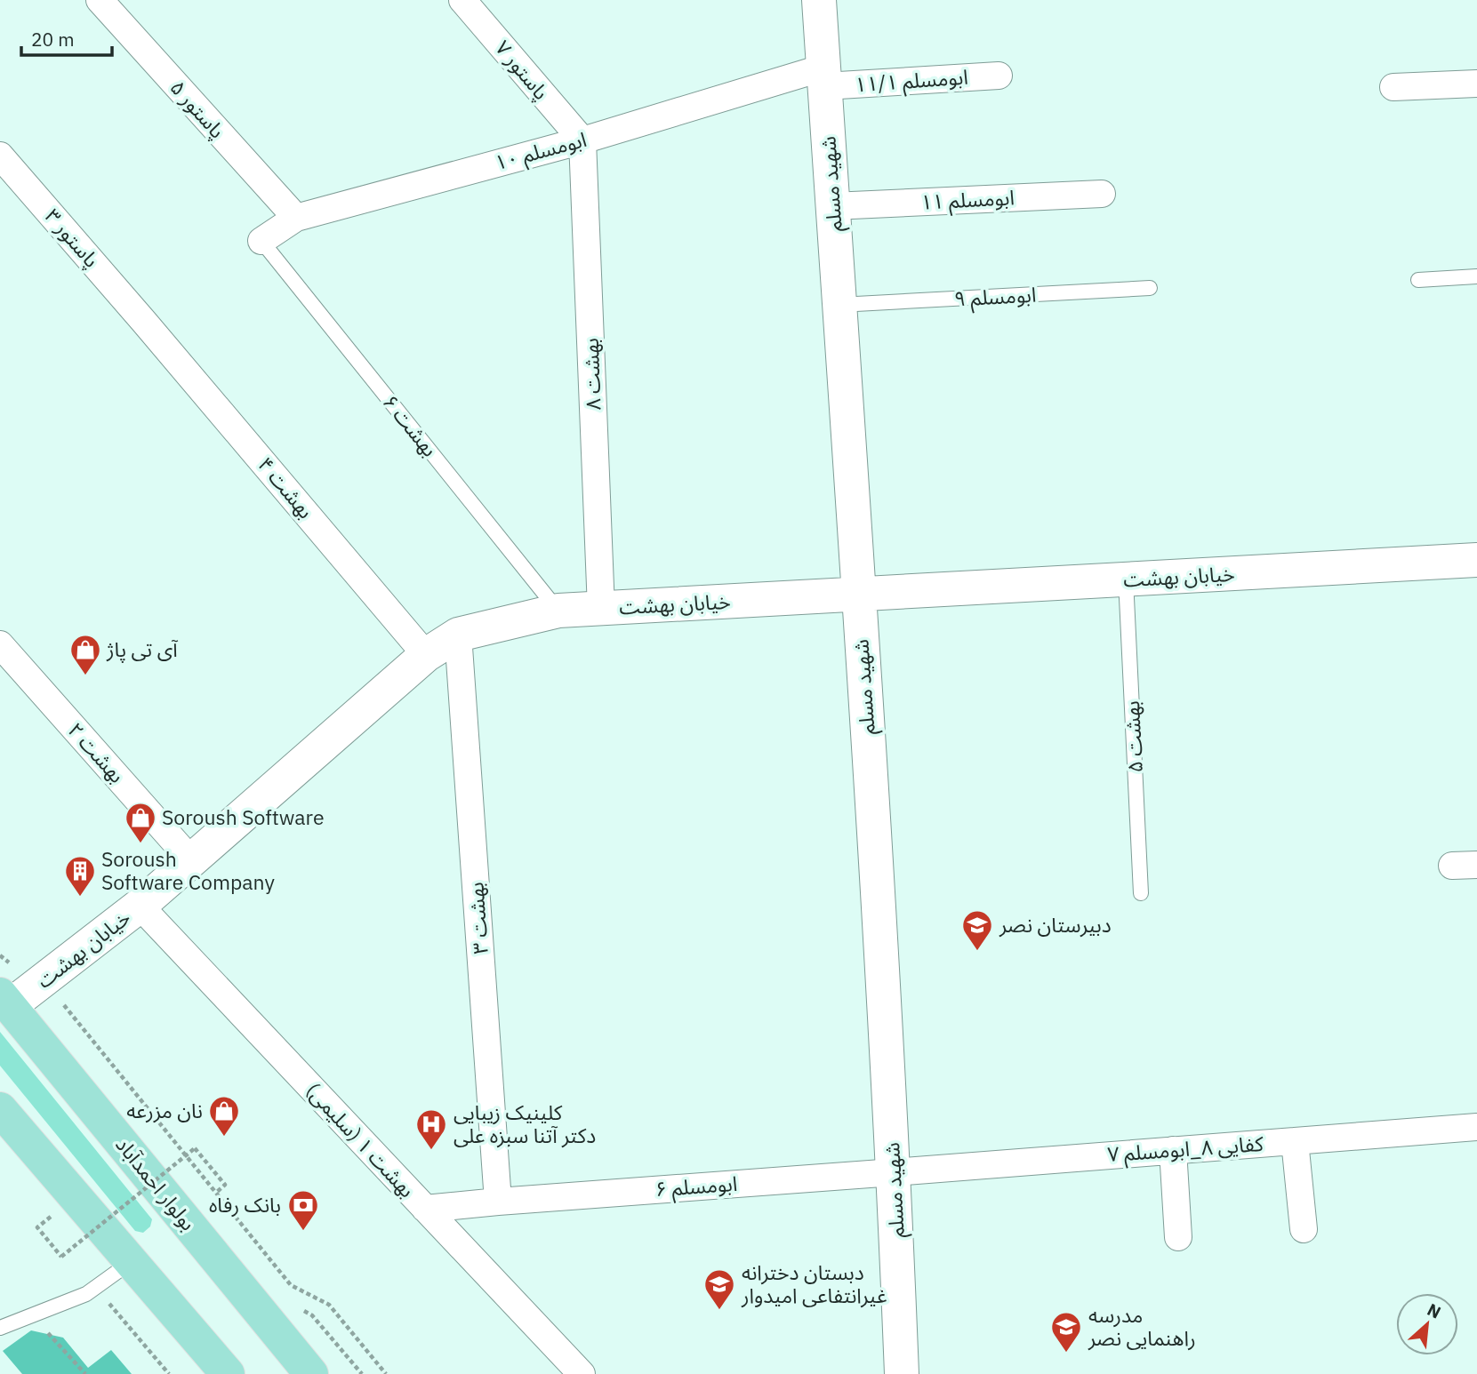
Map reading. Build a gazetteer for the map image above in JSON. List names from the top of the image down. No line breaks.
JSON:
{"streets":{"main road":["بولوار احمدآباد"],"street":["پاستور ۷","ابومسلم ۱۱/۱","پاستور ۵","ابومسلم ۱۰","شهید مسلم","ابومسلم ۱۱","پاستور ۳","بهشت ۸","بهشت ۴","خیابان بهشت","بهشت ۲","بهشت ۳","بهشت ۱ (سلیمی)","کفایی ۸_ابومسلم ۷","ابومسلم ۶"],"lane":["ابومسلم ۹","بهشت ۶","بهشت ۵"]},"crossings":[["پاستور ۷","ابومسلم ۱۰"],["پاستور ۷","بهشت ۸"],["ابومسلم ۱۱/۱","ابومسلم ۱۰"],["ابومسلم ۱۱/۱","شهید مسلم"],["پاستور ۵","ابومسلم ۱۰"],["ابومسلم ۱۰","شهید مسلم"],["ابومسلم ۱۰","بهشت ۸"],["ابومسلم ۱۰","بهشت ۶"],["شهید مسلم","ابومسلم ۱۱"],["شهید مسلم","ابومسلم ۹"],["شهید مسلم","خیابان بهشت"],["شهید مسلم","کفایی ۸_ابومسلم ۷"],["شهید مسلم","ابومسلم ۶"],["پاستور ۳","بهشت ۴"],["بهشت ۸","خیابان بهشت"],["بهشت ۶","خیابان بهشت"],["بهشت ۴","خیابان بهشت"],["خیابان بهشت","بهشت ۵"],["خیابان بهشت","بهشت ۲"],["خیابان بهشت","بهشت ۳"],["خیابان بهشت","بهشت ۱ (سلیمی)"],["خیابان بهشت","بولوار احمدآباد"],["بهشت ۳","ابومسلم ۶"],["بهشت ۱ (سلیمی)","ابومسلم ۶"],["کفایی ۸_ابومسلم ۷","ابومسلم ۶"]],"places":{"shop":["آی تی پاژ","Soroush Software","نان مزرعه"],"building":["Soroush Software Company"],"school or university":["دبیرستان نصر","دبستان دخترانه غیرانتفاعی امیدوار","مدرسه راهنمایی نصر"],"hospital":["کلینیک زیبایی دکتر آتنا سبزه علی"],"bank":["بانک رفاه"]},"scale_bar":"20 m","north":"top right"}
